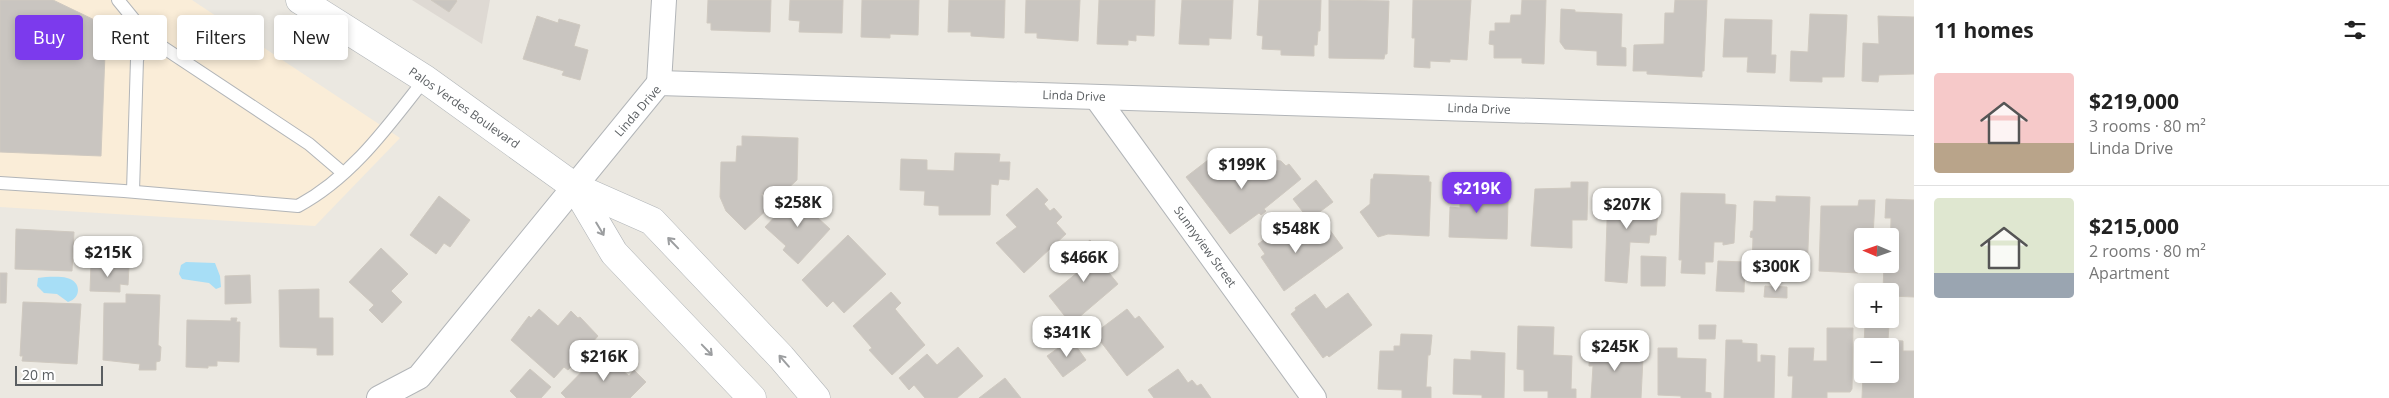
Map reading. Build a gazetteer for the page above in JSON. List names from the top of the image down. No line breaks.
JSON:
{"streets":{"main road":["Palos Verdes Boulevard"],"street":["Linda Drive","Sunnyview Street"]},"crossings":[["Linda Drive","Palos Verdes Boulevard"],["Linda Drive","Sunnyview Street"]],"scale_bar":"20 m","north":"left","page":{"heading":"11 homes","chip":["Buy","Rent","Filters","New"],"list":[{"name":"$219,000","note":"3 rooms · 80 m² · Linda Drive"},{"name":"$215,000","note":"2 rooms · 80 m² · Apartment"}],"price":["$199K","$219K","$258K","$207K","$548K","$215K","$466K","$300K","$341K","$245K","$216K"],"map_buttons":["+","−"],"scale":"20 m"}}
